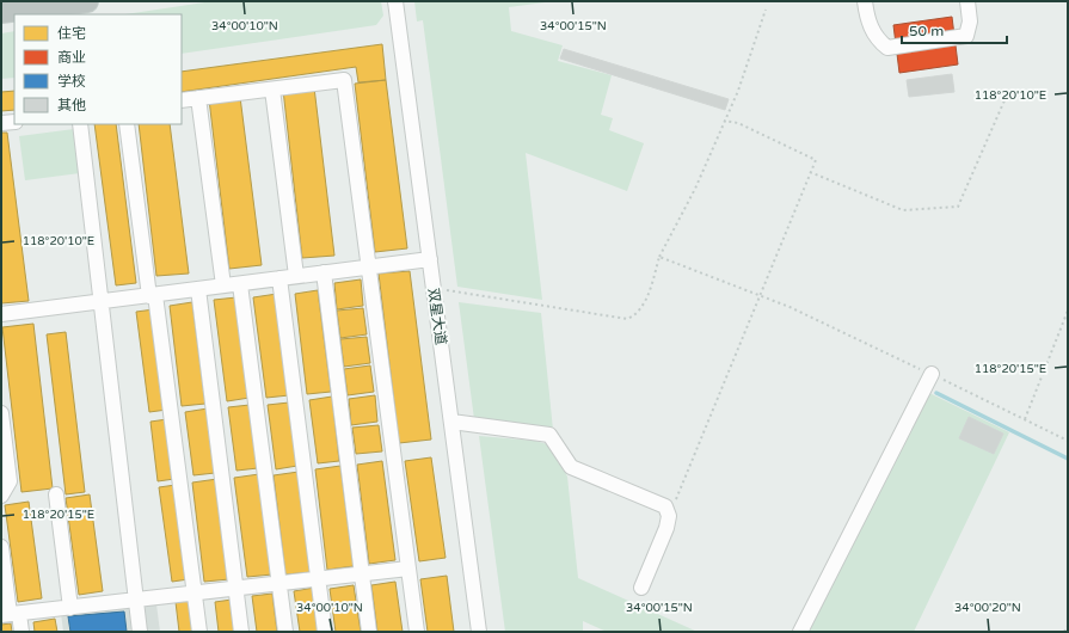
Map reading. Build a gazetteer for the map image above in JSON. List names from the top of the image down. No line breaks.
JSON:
{"streets":{"street":["双星大道"]},"legend":["住宅","商业","学校","其他"],"scale_bar":"50 m","coordinates":["34°00'10\"N","34°00'15\"N","118°20'10\"E","118°20'15\"E","34°00'20\"N"]}
